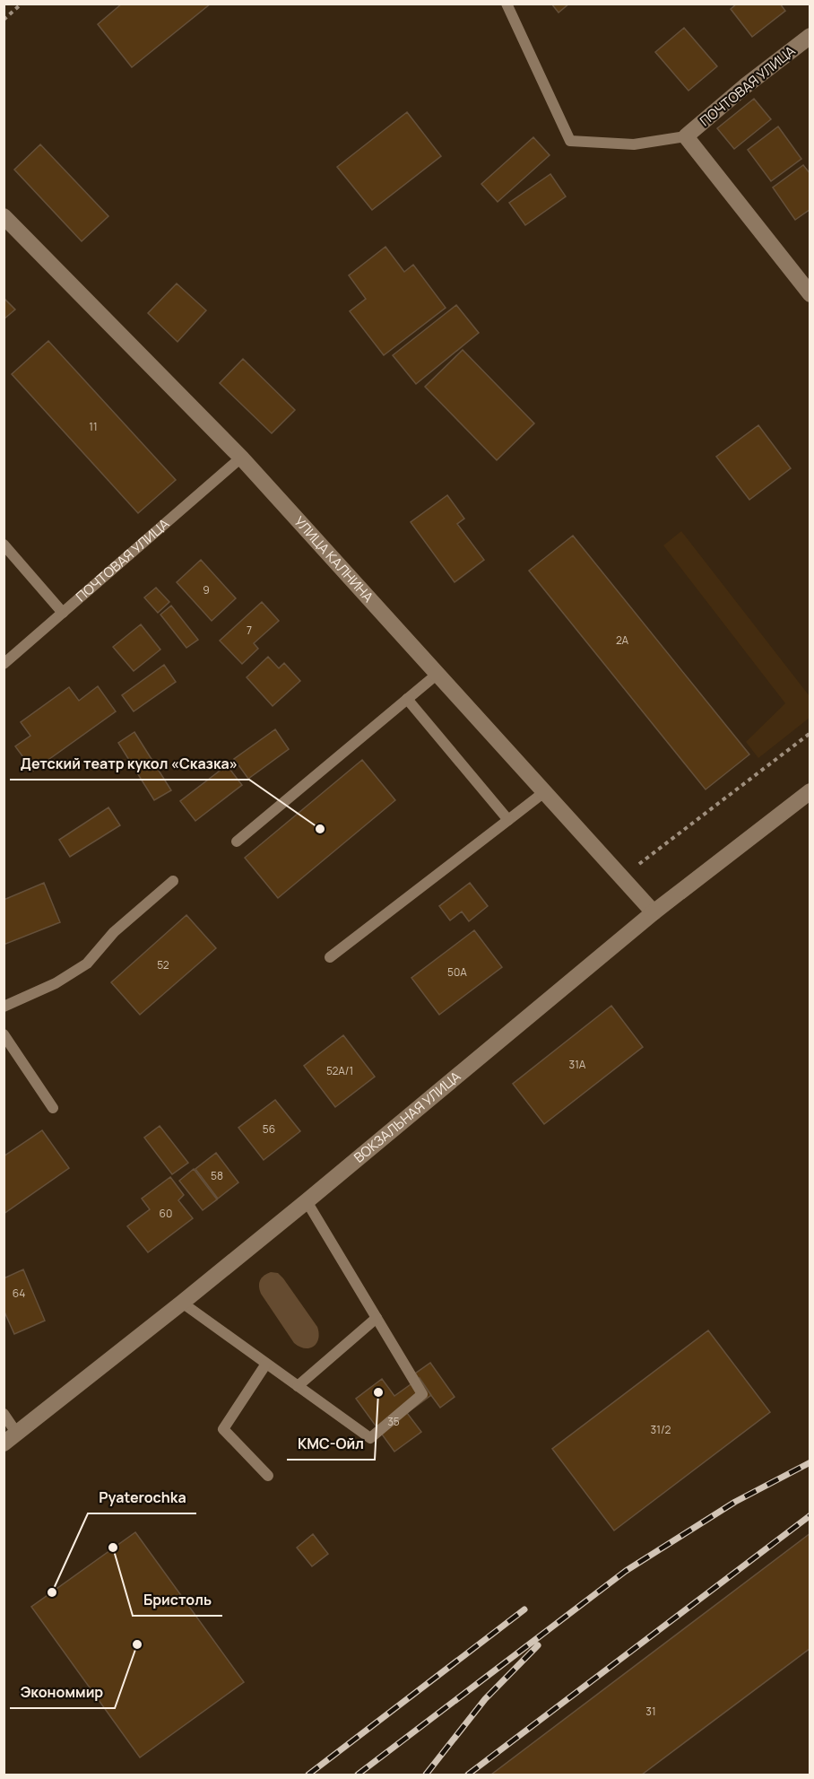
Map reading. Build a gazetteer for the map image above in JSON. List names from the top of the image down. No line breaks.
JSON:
{"streets":{"street":["ПОЧТОВАЯ УЛИЦА","УЛИЦА КАЛНИНА","ВОКЗАЛЬНАЯ УЛИЦА"]},"crossings":[["ПОЧТОВАЯ УЛИЦА","УЛИЦА КАЛНИНА"],["УЛИЦА КАЛНИНА","ВОКЗАЛЬНАЯ УЛИЦА"]],"places":["Детский театр кукол «Сказка»","КМС-Ойл","Бристоль","Pyaterochka","Экономмир"],"house_numbers":["11","9","7","2А","52","50А","31А","52А/1","56","58","60","64","35","31/2","31"]}
